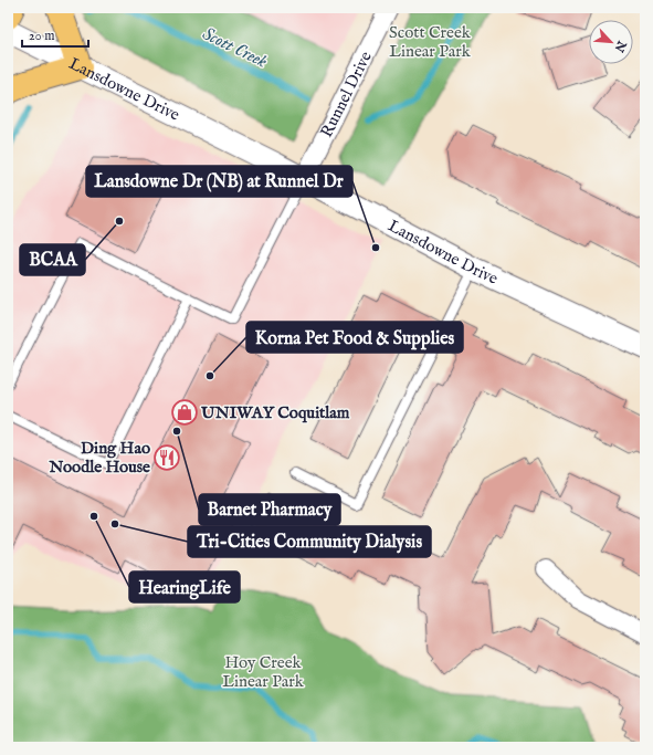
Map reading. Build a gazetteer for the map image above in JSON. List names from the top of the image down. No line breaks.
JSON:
{"streets":{"street":["Lansdowne Drive","Runnel Drive"]},"crossings":[["Lansdowne Drive","Runnel Drive"]],"water":["Scott Creek"],"parks":["Scott Creek Linear Park","Hoy Creek Linear Park"],"places":{"other":["BCAA","Lansdowne Dr (NB) at Runnel Dr","Korna Pet Food & Supplies","Barnet Pharmacy","HearingLife","Tri-Cities Community Dialysis"],"shop":["UNIWAY Coquitlam"],"restaurant":["Ding Hao Noodle House"]},"scale_bar":"20 m","north":"bottom right"}
